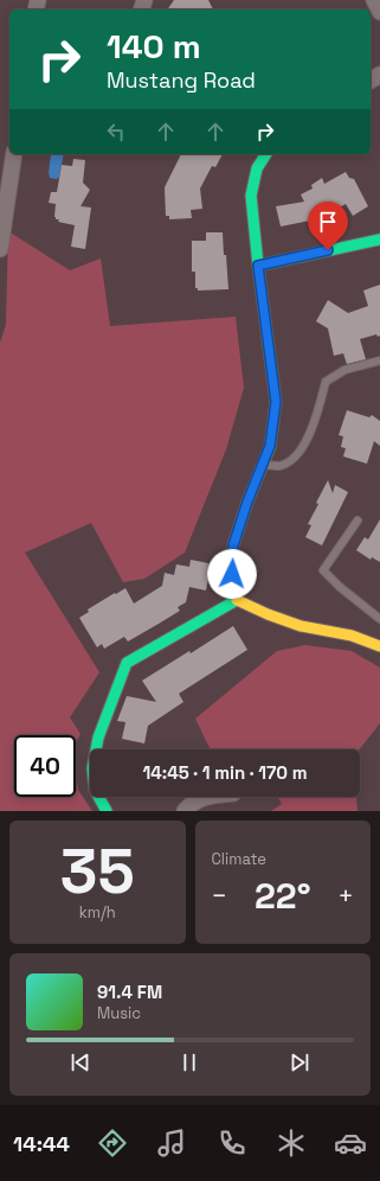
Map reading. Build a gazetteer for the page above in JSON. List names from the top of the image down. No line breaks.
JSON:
{"page":{"turn":["140 m","Mustang Road"],"limit":"40","trip":"14:45 · 1 min · 170 m","tile":[["35","km/h"],"Climate"],"heat":["−","22°","+"],"song":["91.4 FM","Music"],"tabs":"14:44"}}
